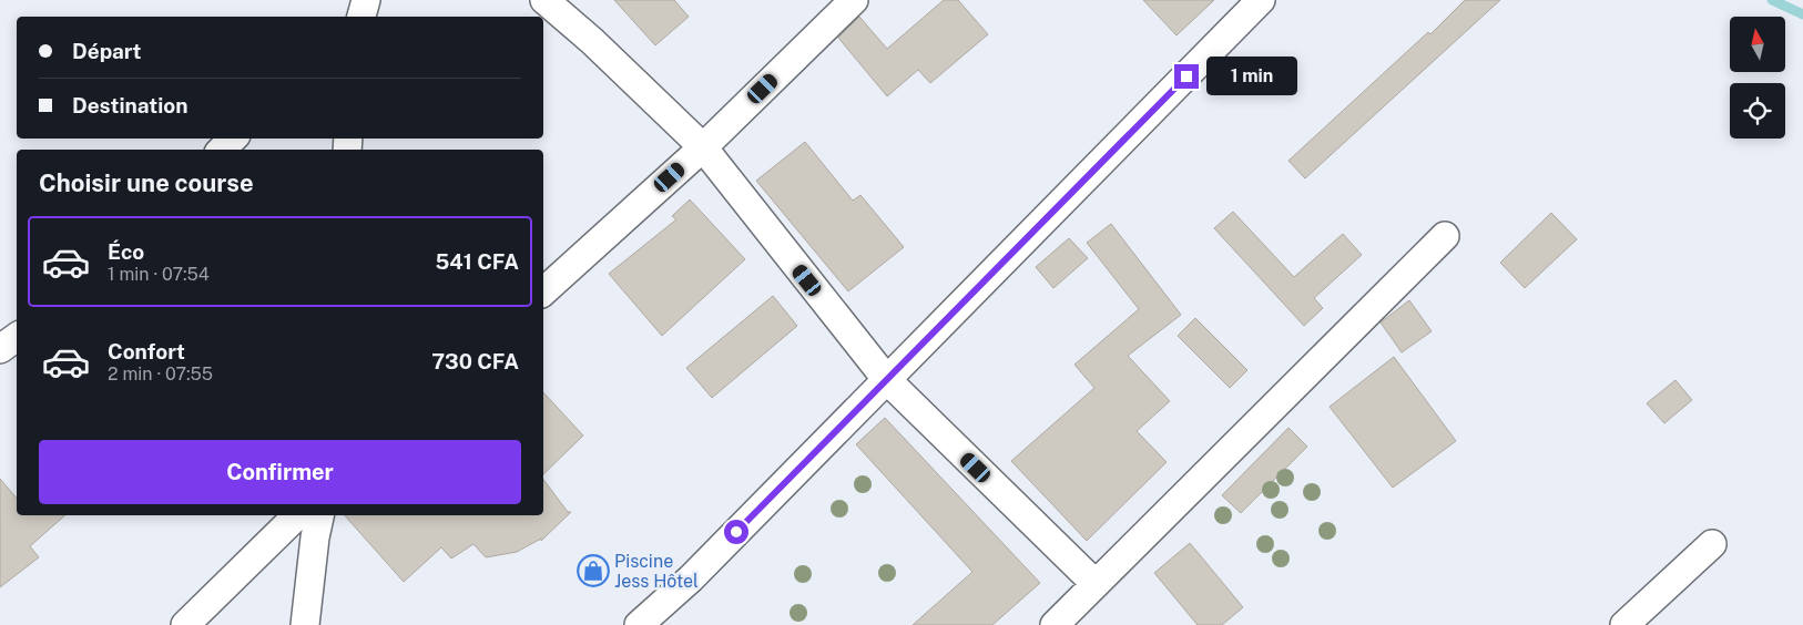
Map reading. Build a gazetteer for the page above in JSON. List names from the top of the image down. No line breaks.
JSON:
{"places":{"shop":["Piscine Jess Hôtel"]},"north":"top","page":{"banner":["Départ","Destination"],"bubble":"1 min","heading":"Choisir une course","list":[{"name":"Éco","note":"1 min · 07:54","value":"541 CFA"},{"name":"Confort","note":"2 min · 07:55","value":"730 CFA"}],"buttons":"Confirmer"}}
